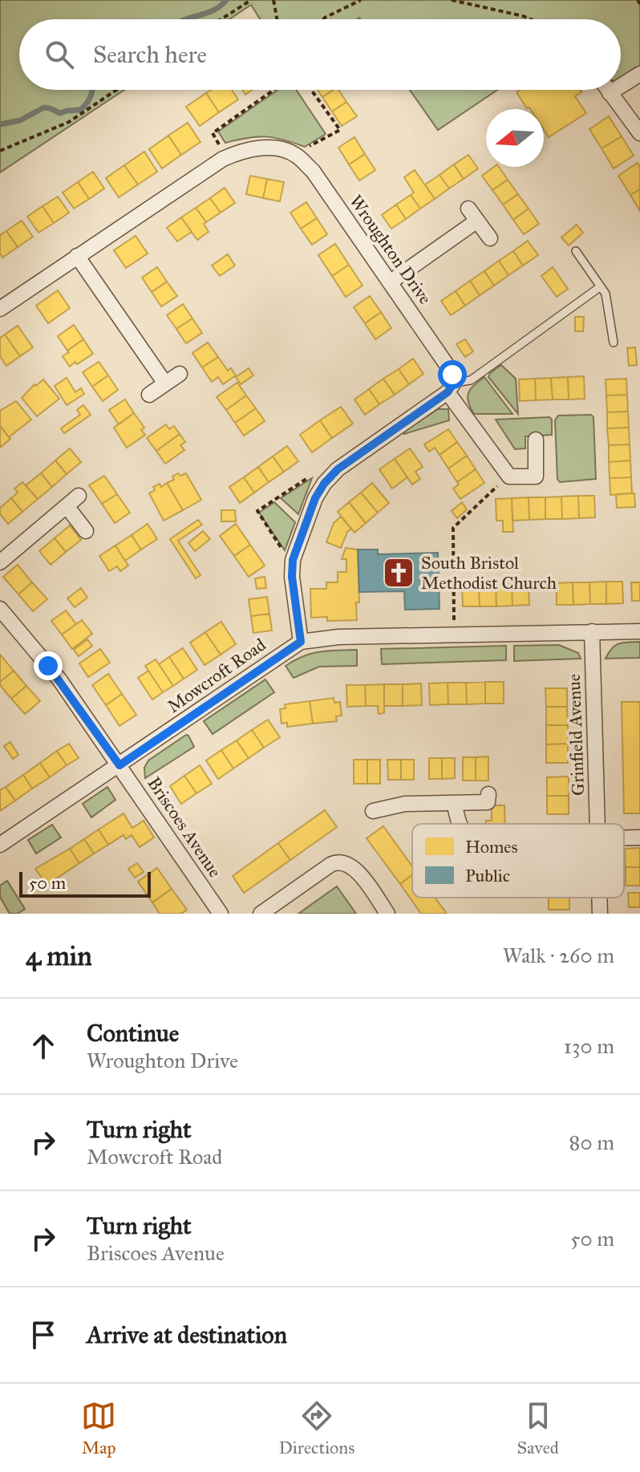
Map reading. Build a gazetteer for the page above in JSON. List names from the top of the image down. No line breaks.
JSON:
{"streets":{"street":["Wroughton Drive","Mowcroft Road","Grinfield Avenue","Briscoes Avenue"]},"crossings":[["Mowcroft Road","Grinfield Avenue"],["Mowcroft Road","Briscoes Avenue"]],"places":{"church":["South Bristol Methodist Church"]},"legend":["Homes","Public"],"scale_bar":"50 m","north":"left","page":{"search":"Search here","scale":"50 m","heading":["4 min","Walk · 260 m"],"list":[["Continue","Wroughton Drive","130 m"],["Turn right","Mowcroft Road","80 m"],["Turn right","Briscoes Avenue","50 m"],"Arrive at destination"],"nav":["Map","Directions","Saved"]}}
